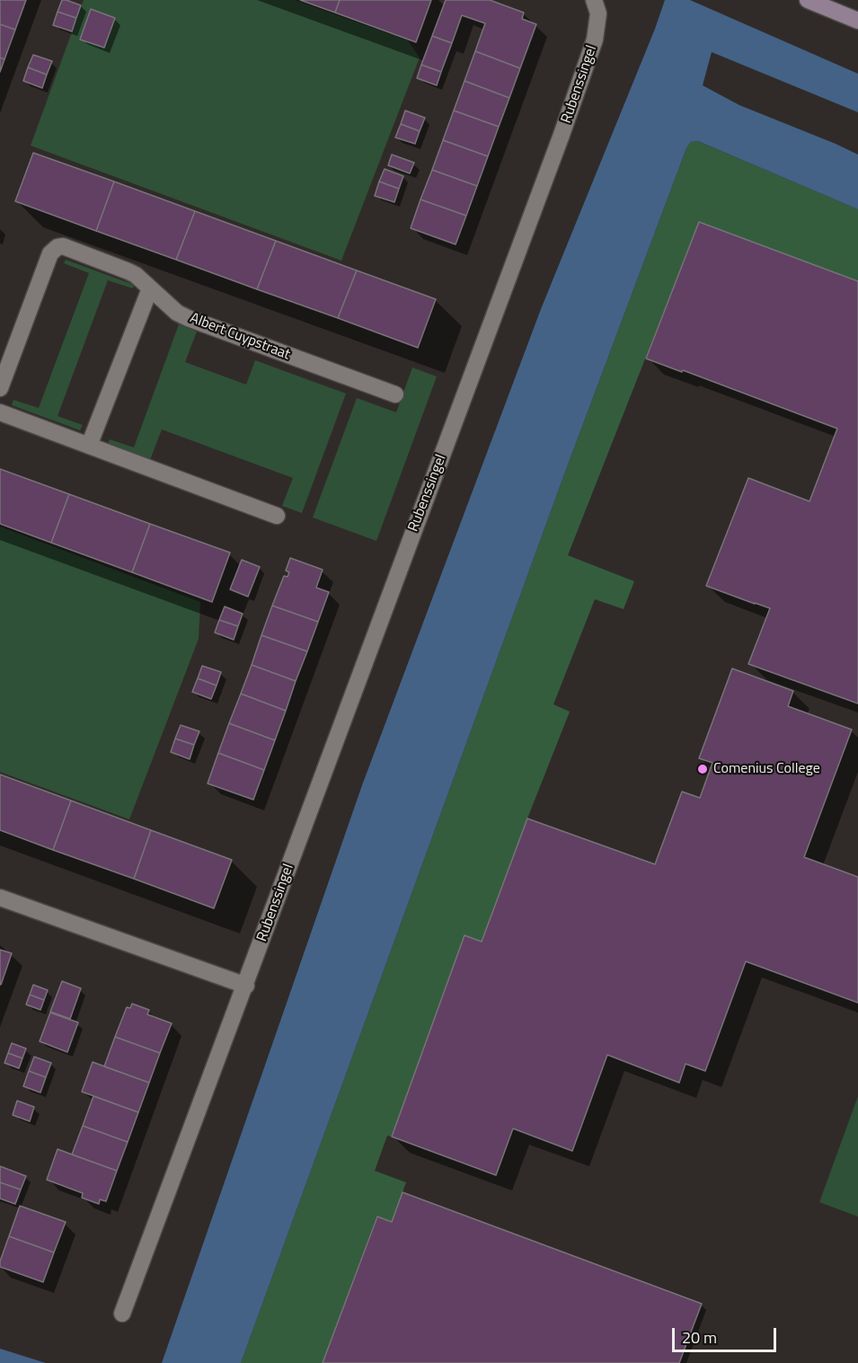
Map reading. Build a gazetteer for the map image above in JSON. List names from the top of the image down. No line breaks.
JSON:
{"streets":{"street":["Rubenssingel","Albert Cuypstraat"]},"places":["Comenius College"],"scale_bar":"20 m"}
